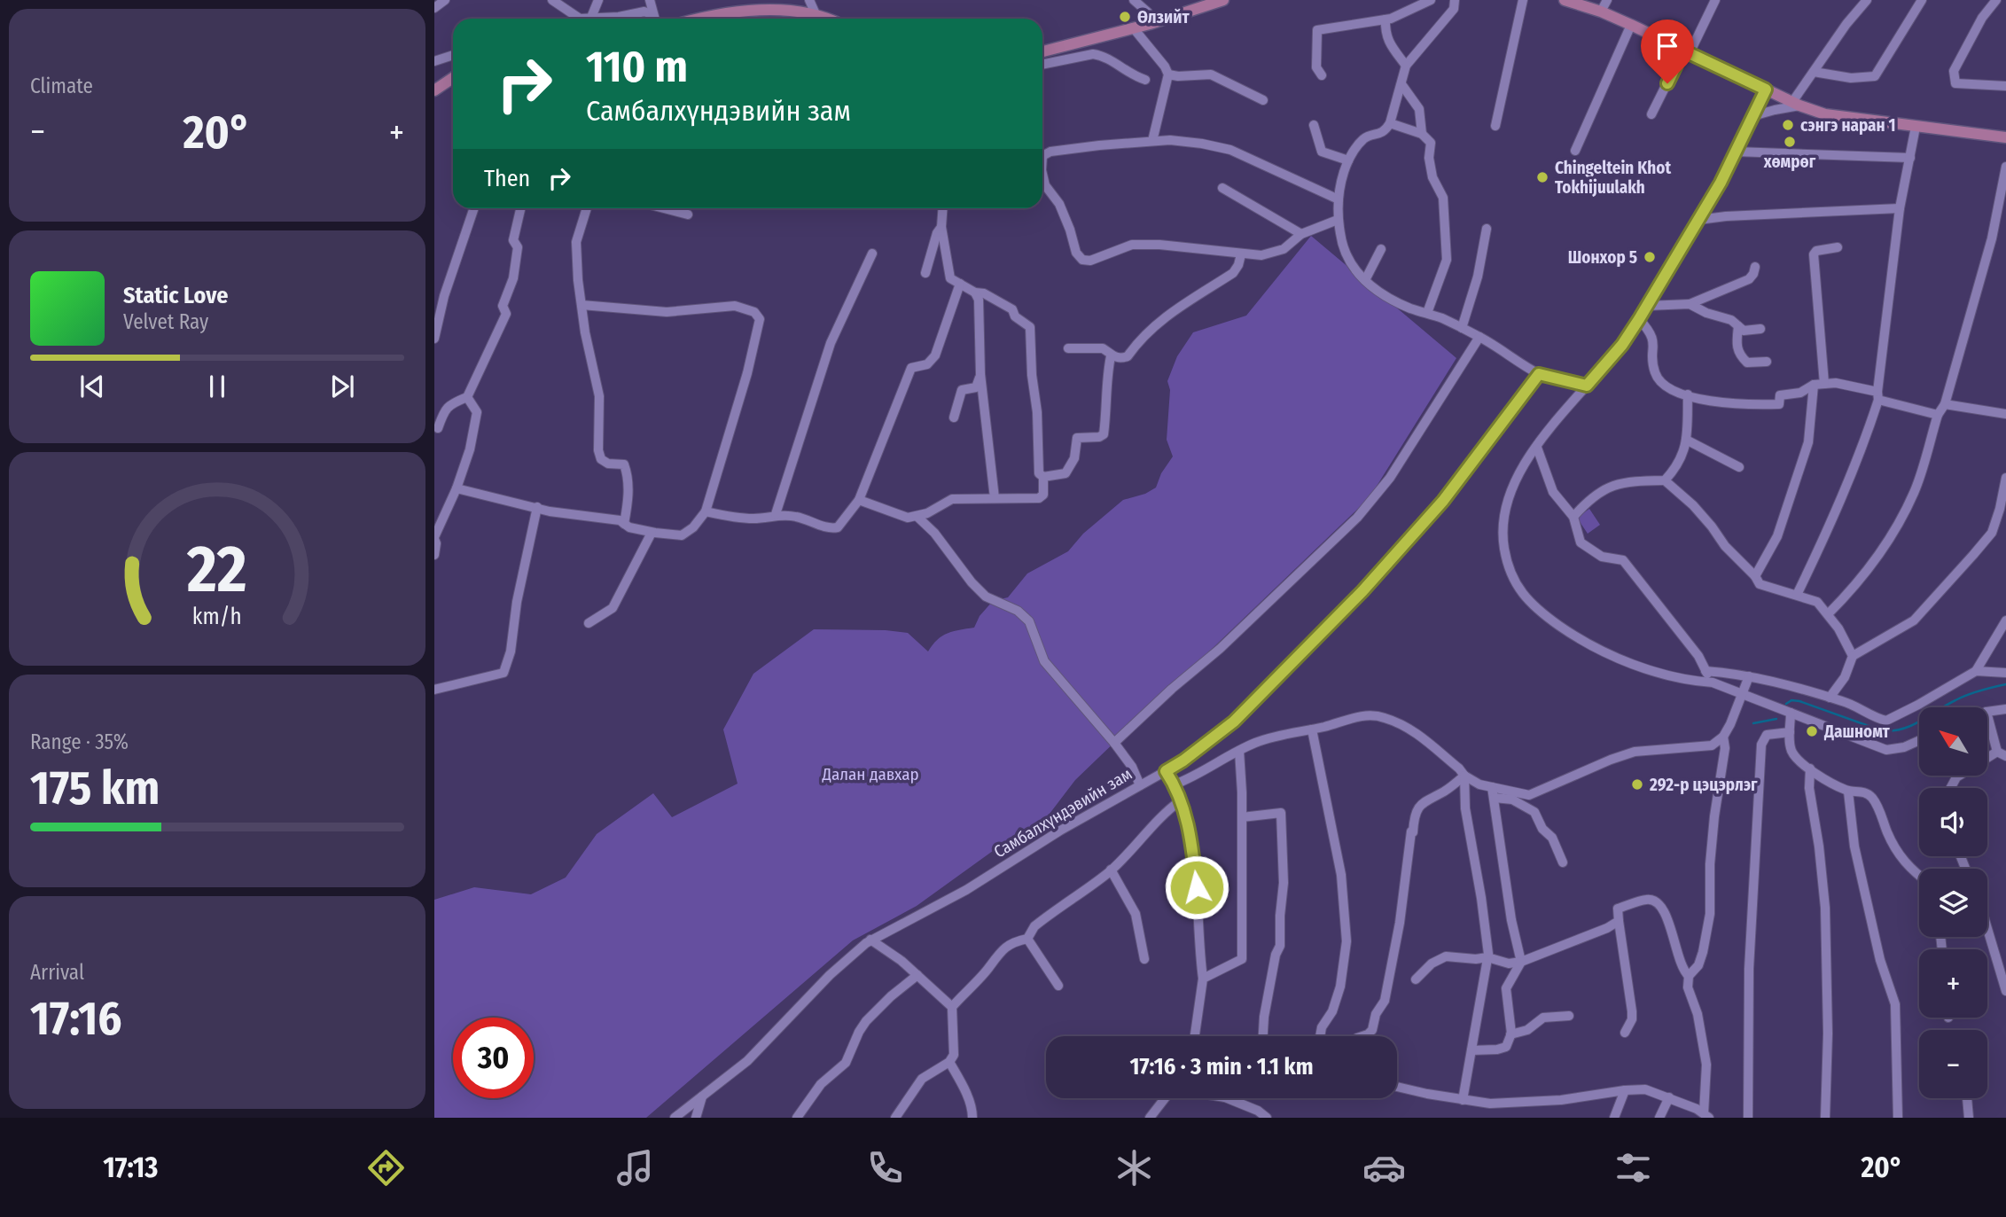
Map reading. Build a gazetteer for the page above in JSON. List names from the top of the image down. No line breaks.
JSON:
{"streets":{"street":["Самбалхүндэвийн зам"]},"parks":["Далан давхар"],"places":["Өлзийт","сэнгэ наран 1","хөмрөг","Chingeltein Khot Tokhijuulakh","Шонхор 5","Дашномт","292-р цэцэрлэг"],"north":"top left","page":{"tile":["Climate",["Range · 35%","175 km"],["Arrival","17:16"]],"turn":["110 m","Самбалхүндэвийн зам"],"heat":["−","20°","+"],"then":"Then","song":["Static Love","Velvet Ray"],"map_buttons":["+","−"],"limit":"30","trip":"17:16 · 3 min · 1.1 km","tabs":["17:13","20°"],"gauge":["22","km/h"]}}
